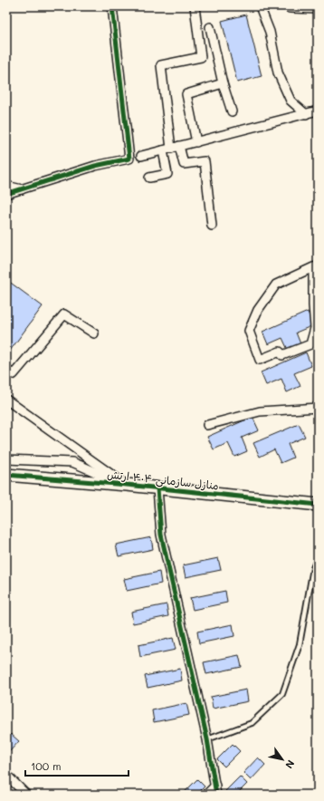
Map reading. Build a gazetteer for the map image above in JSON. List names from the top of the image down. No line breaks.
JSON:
{"streets":{"street":["منازل سازمانی ۴۰۴ ارتش"]},"scale_bar":"100 m","north":"bottom right"}
